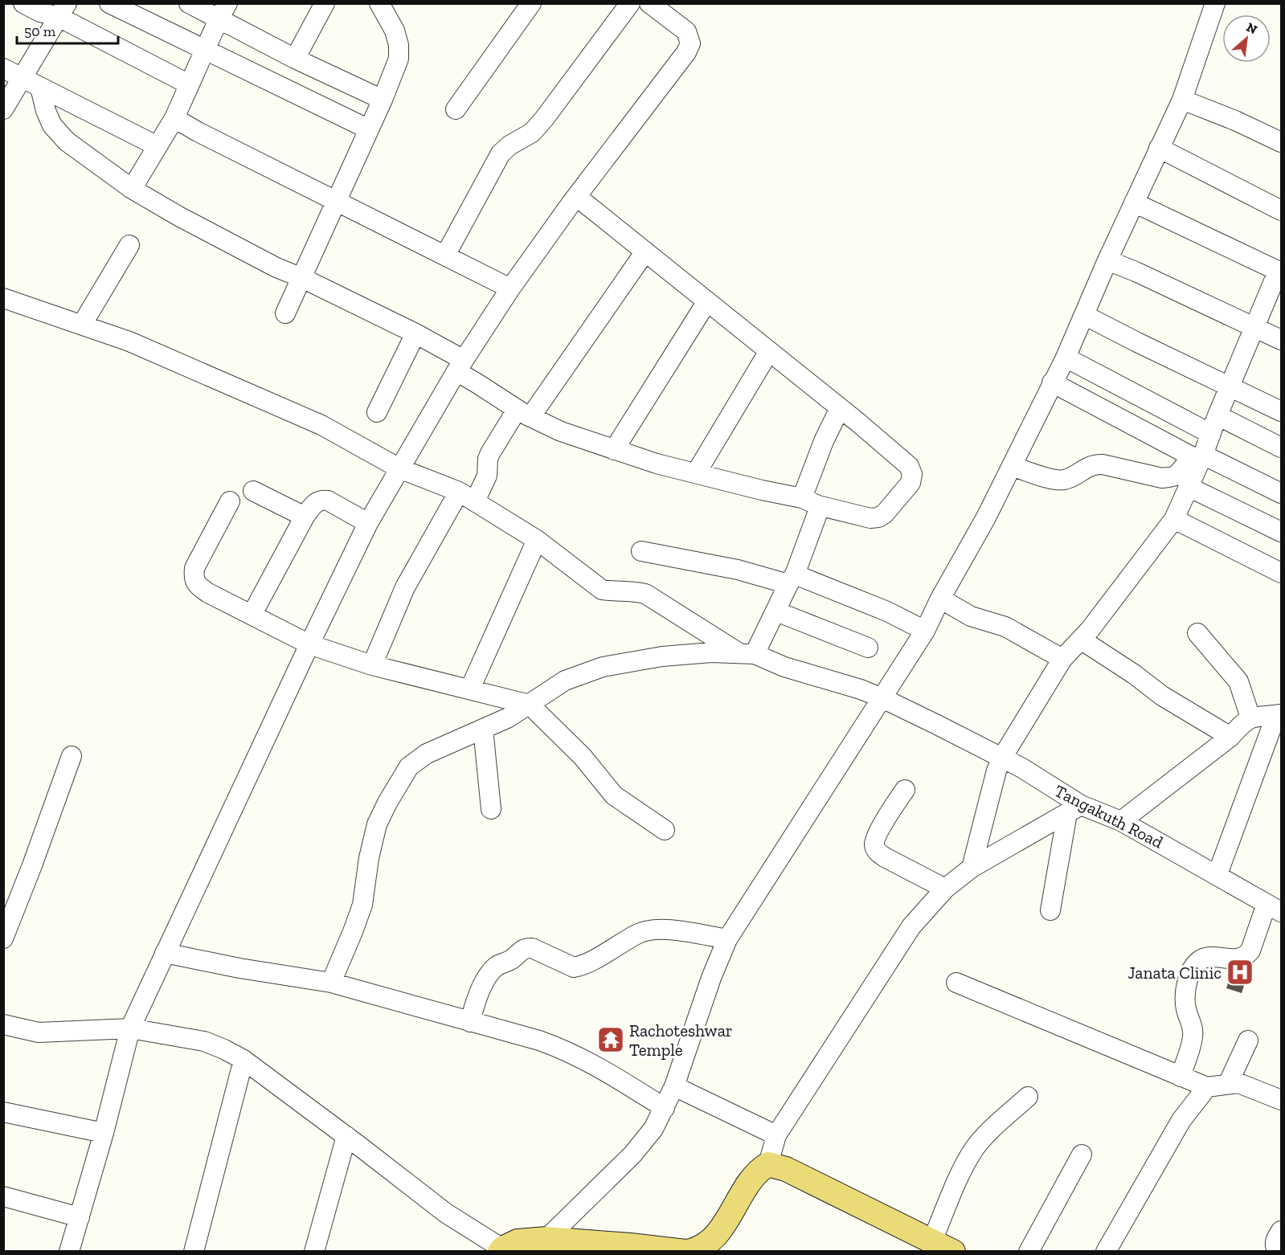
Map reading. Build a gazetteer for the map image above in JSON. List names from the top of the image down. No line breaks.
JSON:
{"streets":{"street":["Tangakuth Road"]},"places":{"hospital":["Janata Clinic"],"temple":["Rachoteshwar Temple"]},"scale_bar":"50 m","north":"top right"}
